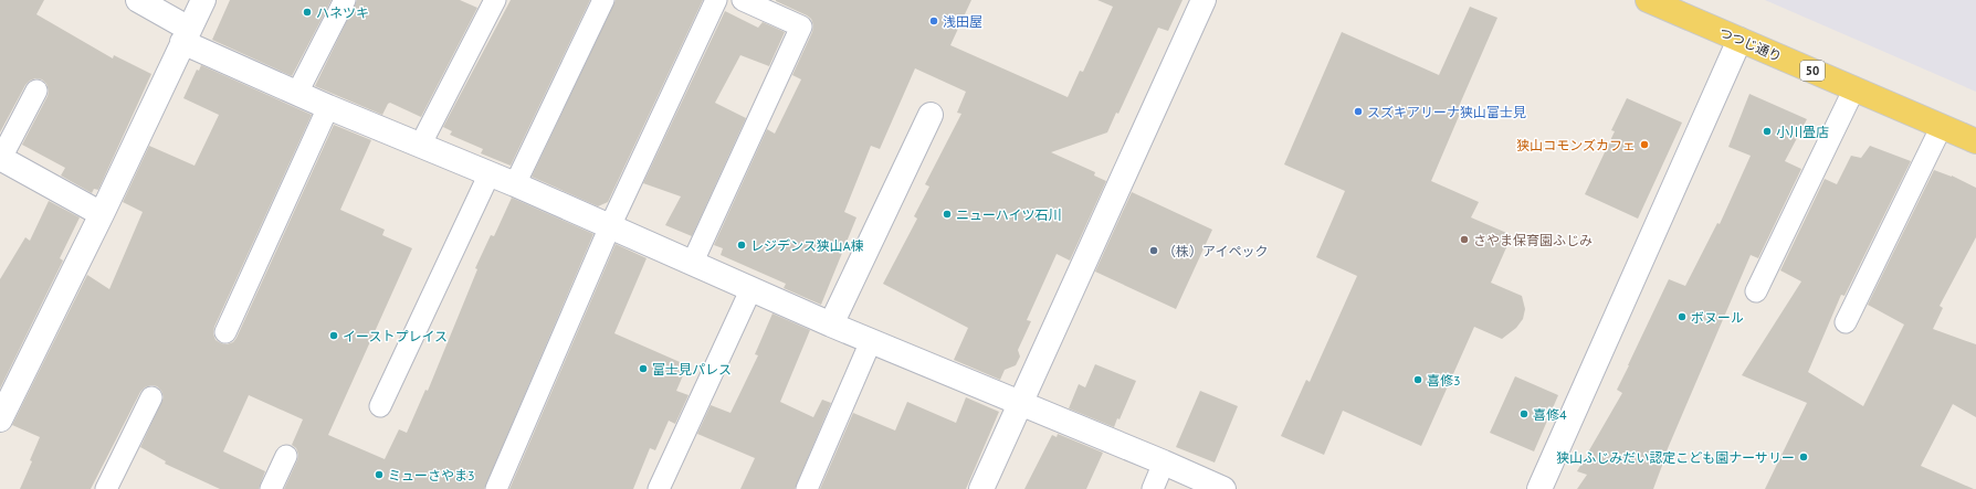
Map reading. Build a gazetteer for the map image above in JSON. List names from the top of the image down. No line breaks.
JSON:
{"streets":{"main road":["つつじ通り","50"]},"places":["ハネツキ","浅田屋","スズキアリーナ狭山富士見","小川畳店","狭山コモンズカフェ","ニューハイツ石川","さやま保育園ふじみ","レジデンス狭山A棟","（株）アイペック","ボヌール","イーストプレイス","富士見パレス","喜修3","喜修4","狭山ふじみだい認定こども園ナーサリー","ミューさやま3"]}
